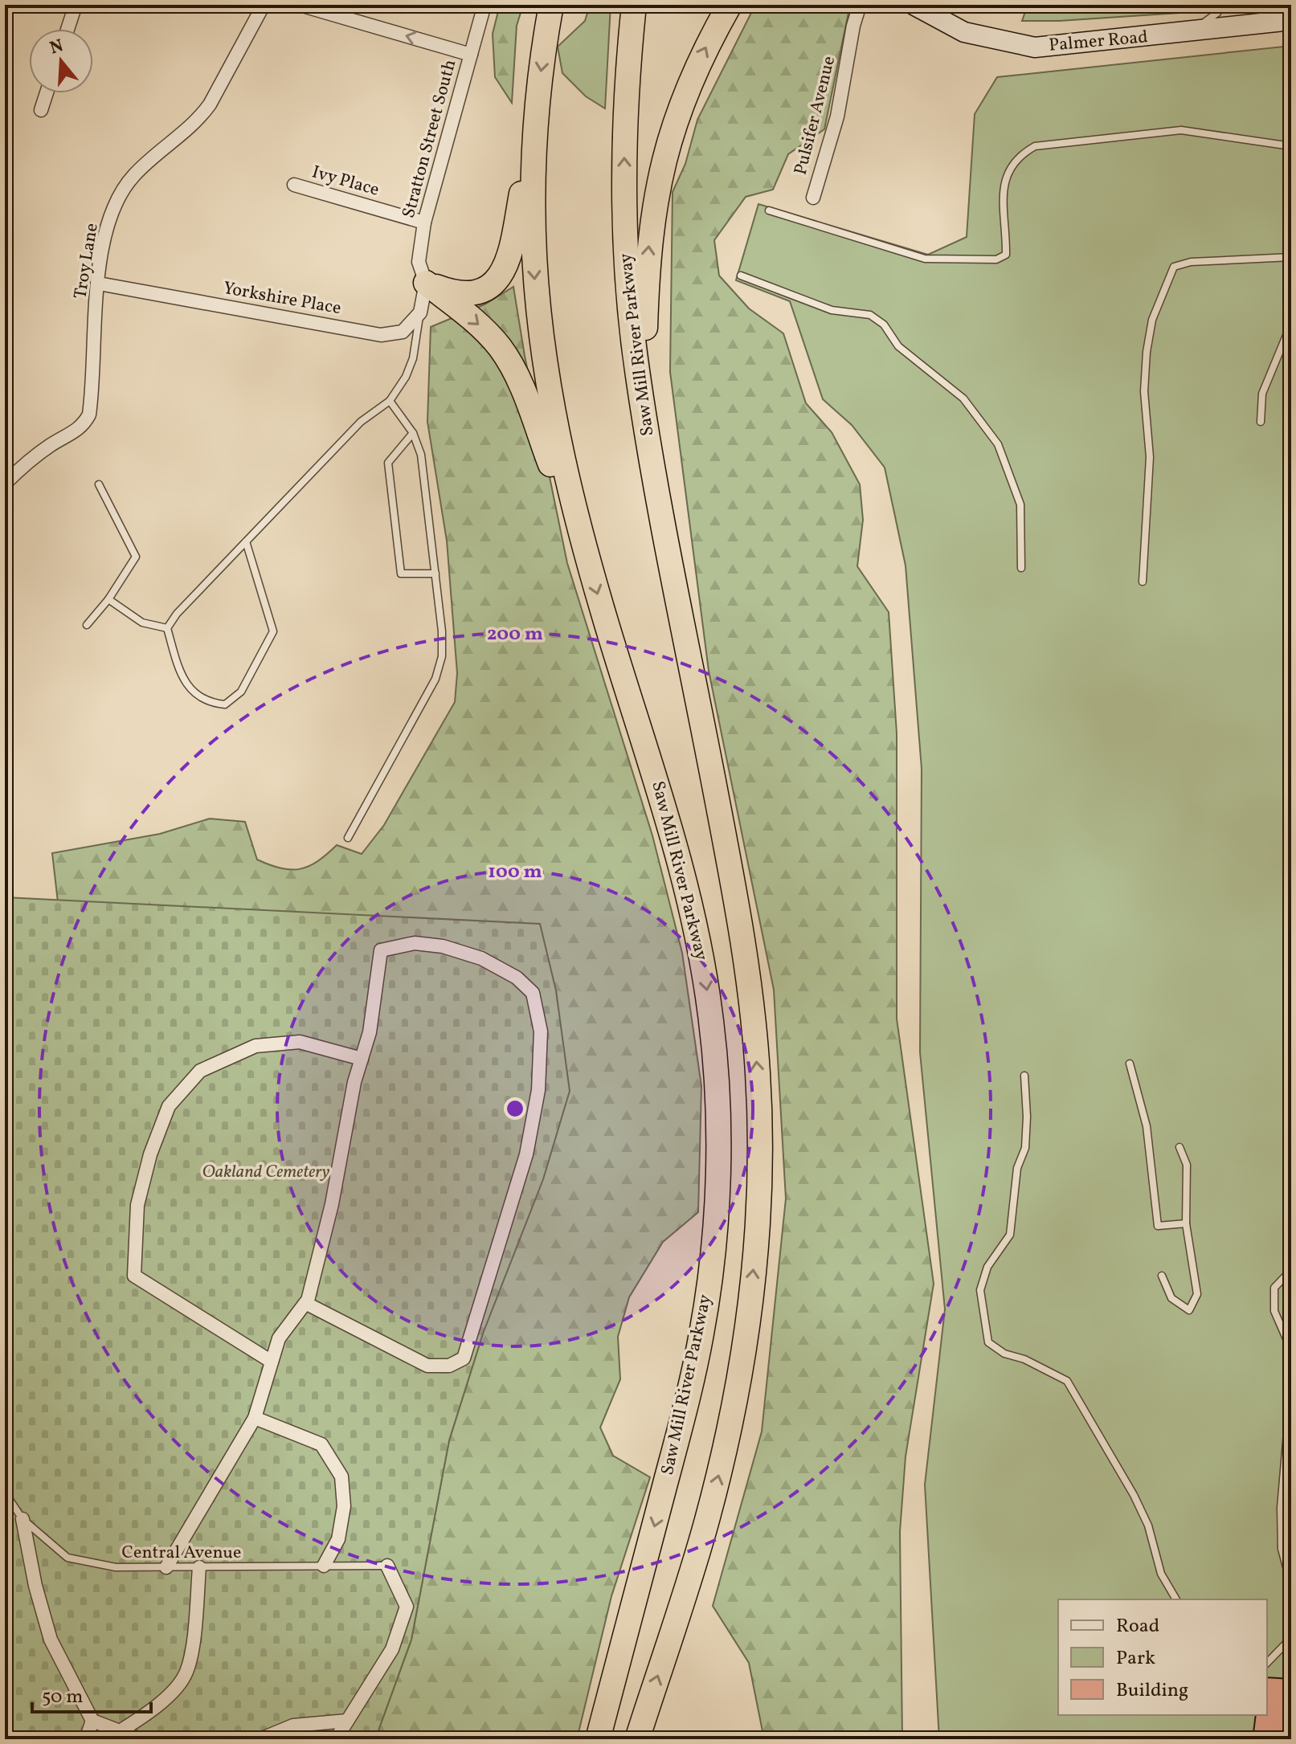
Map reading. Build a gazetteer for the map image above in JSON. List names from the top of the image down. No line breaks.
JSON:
{"streets":{"highway":["Saw Mill River Parkway"],"street":["Palmer Road","Pulsifer Avenue","Stratton Street South","Ivy Place","Troy Lane","Yorkshire Place"],"lane":["Central Avenue"]},"crossings":[["Stratton Street South","Ivy Place"],["Troy Lane","Yorkshire Place"]],"parks":["Oakland Cemetery"],"legend":["Road","Park","Building"],"scale_bar":"50 m","north":"top","rings":["200 m","100 m"]}
